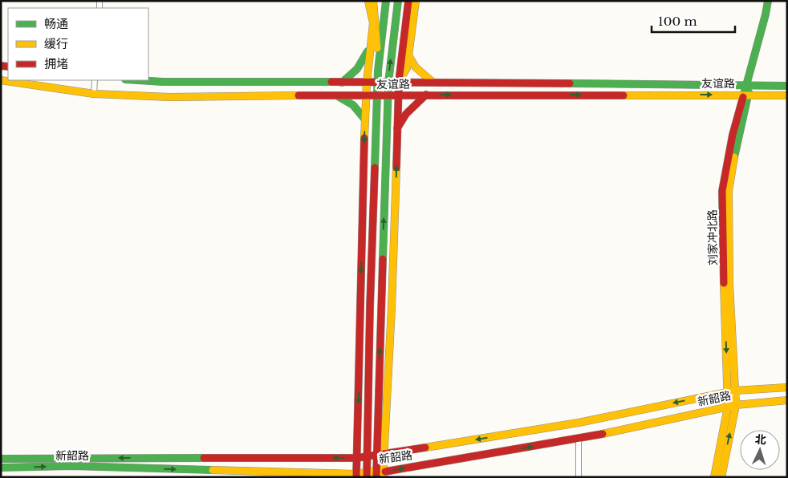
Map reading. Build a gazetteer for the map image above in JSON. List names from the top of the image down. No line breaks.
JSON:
{"streets":{"main road":["友谊路","刘家冲北路","新韶路"]},"crossings":[["友谊路","刘家冲北路"],["刘家冲北路","新韶路"]],"legend":["畅通","缓行","拥堵"],"scale_bar":"100 m","north":"top"}
